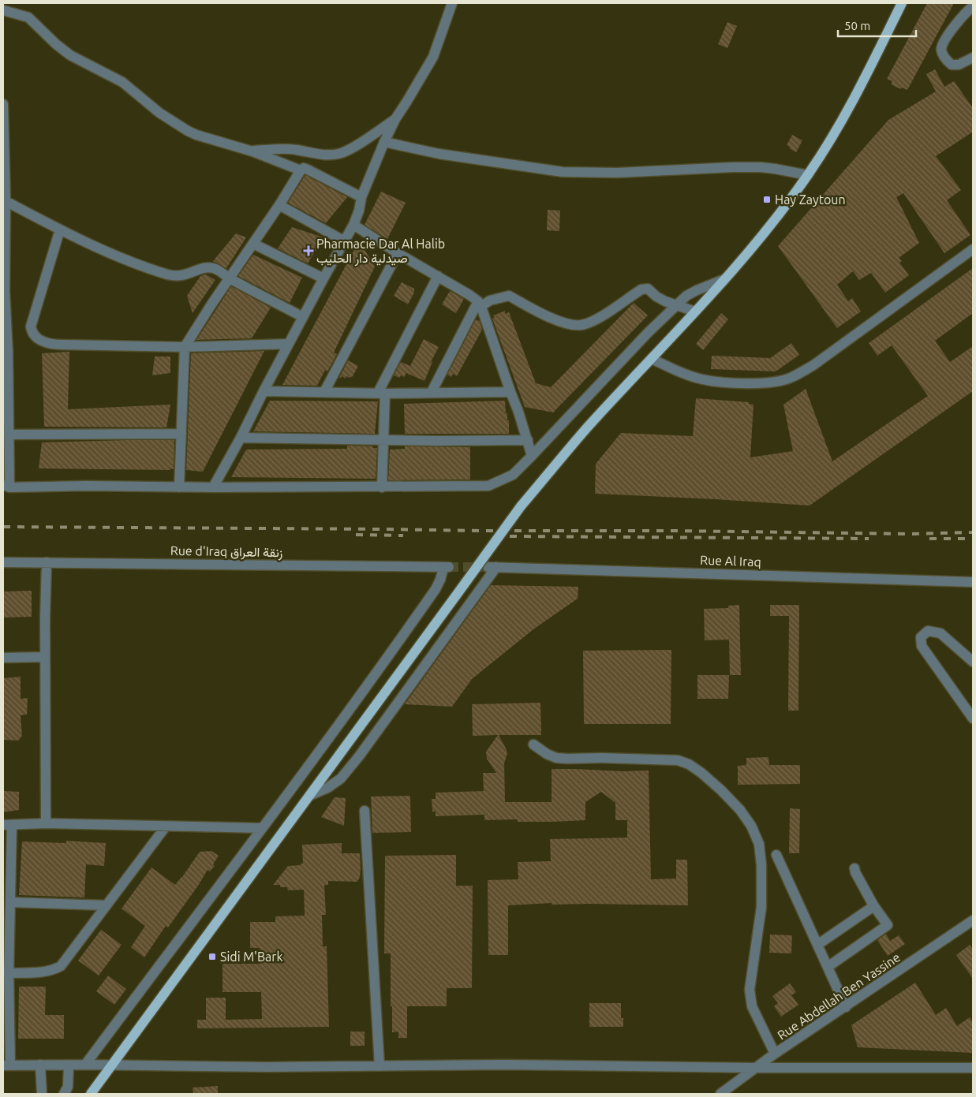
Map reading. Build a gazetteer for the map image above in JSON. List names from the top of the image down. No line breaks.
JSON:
{"streets":{"street":["Rue d'Iraq زنقة العراق","Rue Al Iraq","Rue Abdellah Ben Yassine"]},"places":{"transit":["Hay Zaytoun","Sidi M'Bark"],"health":["Pharmacie Dar Al Halib صيدلية دار الحليب"]},"scale_bar":"50 m"}
